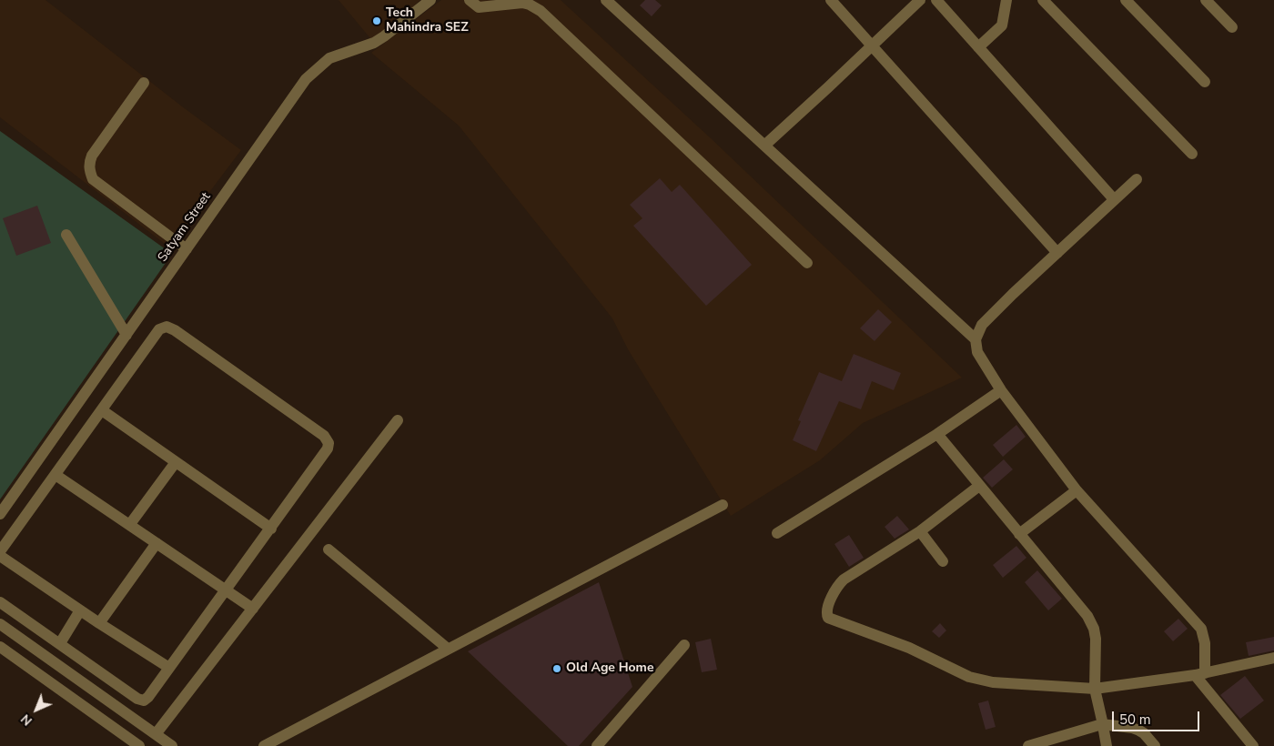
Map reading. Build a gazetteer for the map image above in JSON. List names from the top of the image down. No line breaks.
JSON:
{"streets":{"street":["Satyam Street"]},"places":["Tech Mahindra SEZ","Old Age Home"],"scale_bar":"50 m","north":"bottom left"}
